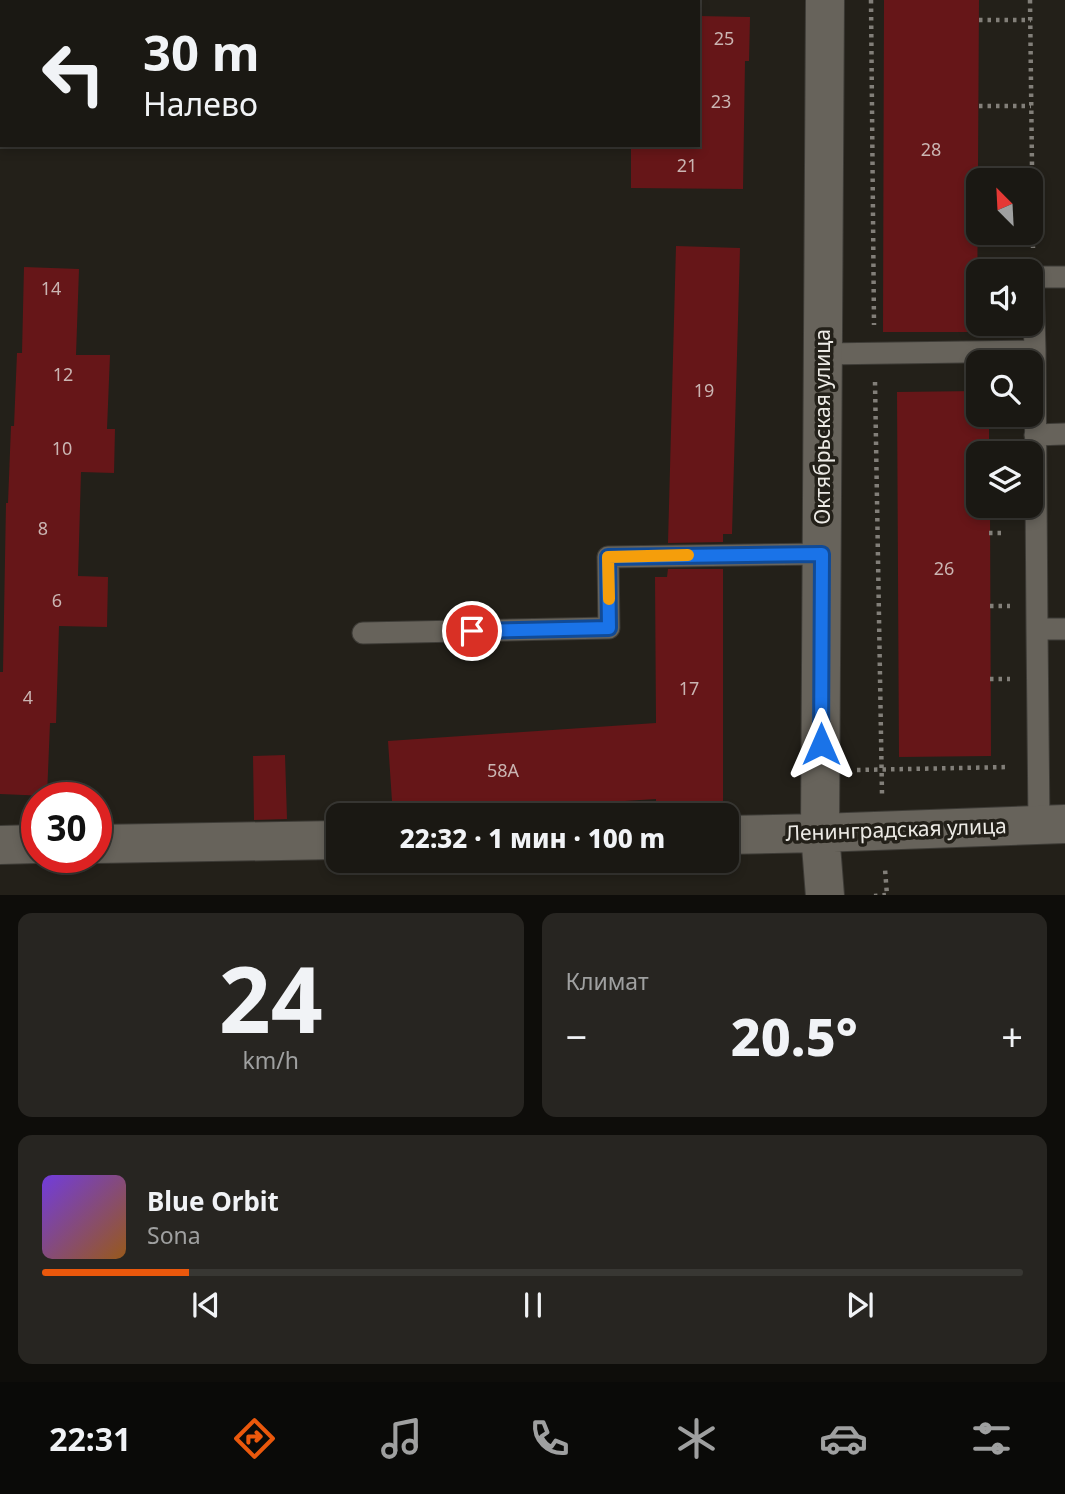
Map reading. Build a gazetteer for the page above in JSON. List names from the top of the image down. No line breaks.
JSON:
{"streets":{"street":["Октябрьская улица","Ленинградская улица"]},"crossings":[["Октябрьская улица","Ленинградская улица"]],"house_numbers":["25","23","28","21","14","12","19","10","8","26","6","17","4","58А"],"north":"top left","page":{"turn":["30 m","Налево"],"limit":"30","trip":"22:32 · 1 мин · 100 m","tile":[["24","km/h"],"Климат"],"heat":["−","20.5°","+"],"song":["Blue Orbit","Sona"],"tabs":"22:31"}}
